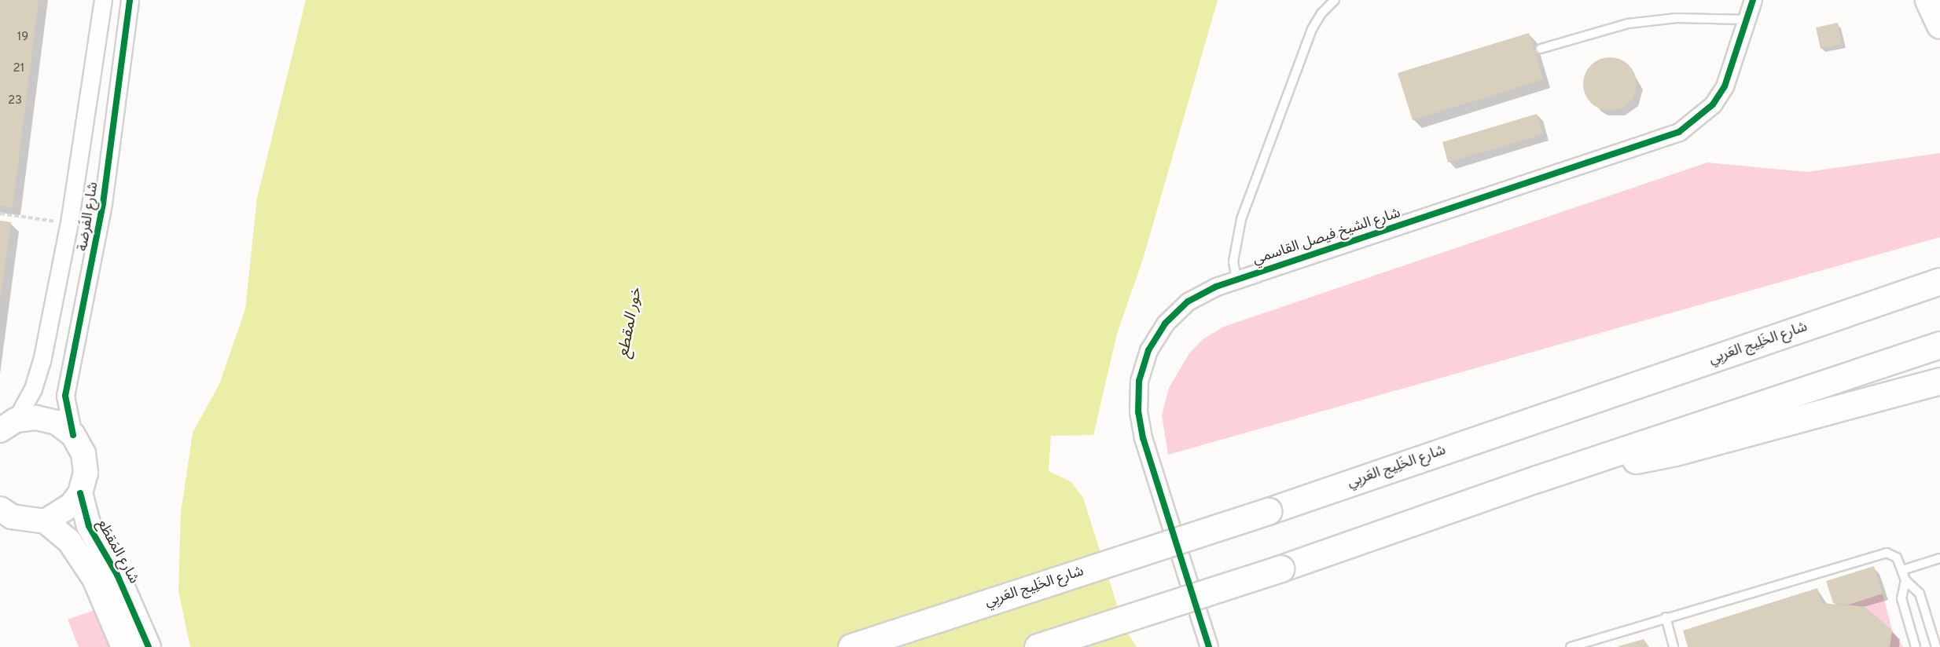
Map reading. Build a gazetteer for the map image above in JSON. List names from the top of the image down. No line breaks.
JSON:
{"streets":{"highway":["شارع الخَلِيج العَربِي"],"street":["شارع الفَرضة","شارع الشيخ فيصل القاسمي","شارع المَقطَع"]},"water":["خور المقطع"],"house_numbers":["19","21","23"]}
